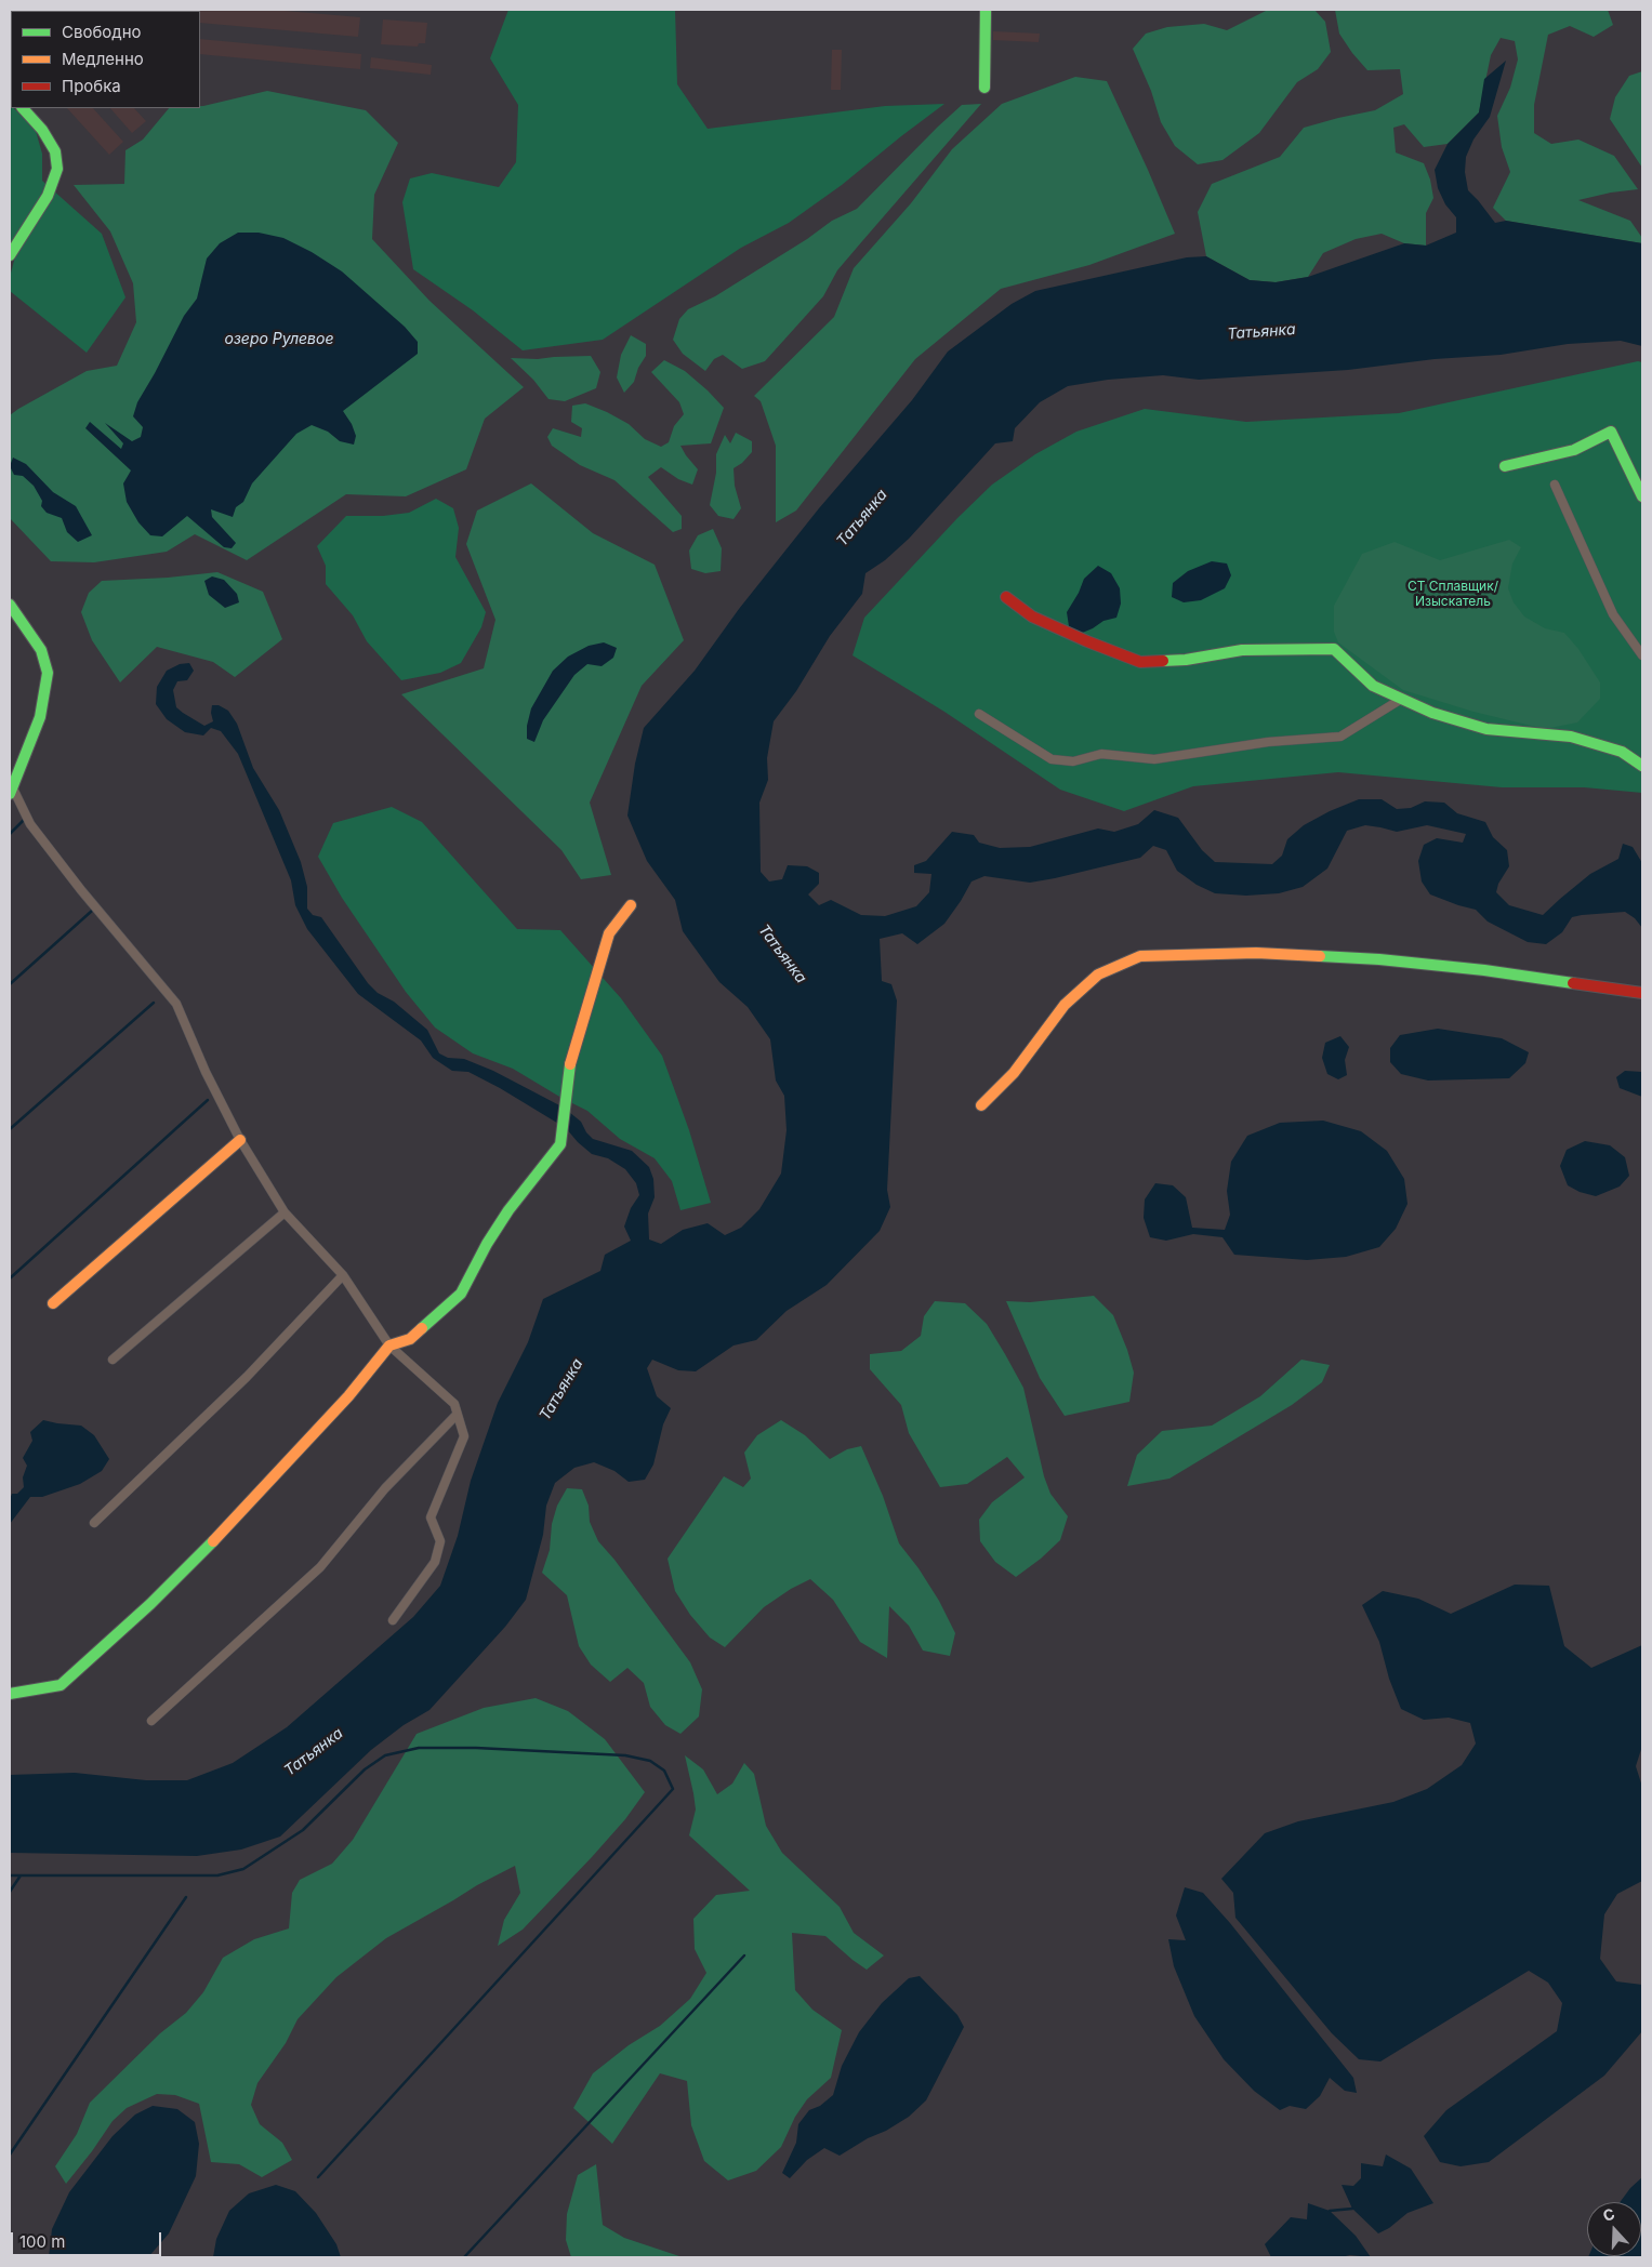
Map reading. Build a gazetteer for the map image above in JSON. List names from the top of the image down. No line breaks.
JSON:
{"water":["Татьянка","озеро Рулевое"],"parks":["СТ Сплавщик/ Изыскатель"],"legend":["Свободно","Медленно","Пробка"],"scale_bar":"100 m","north":"top"}
